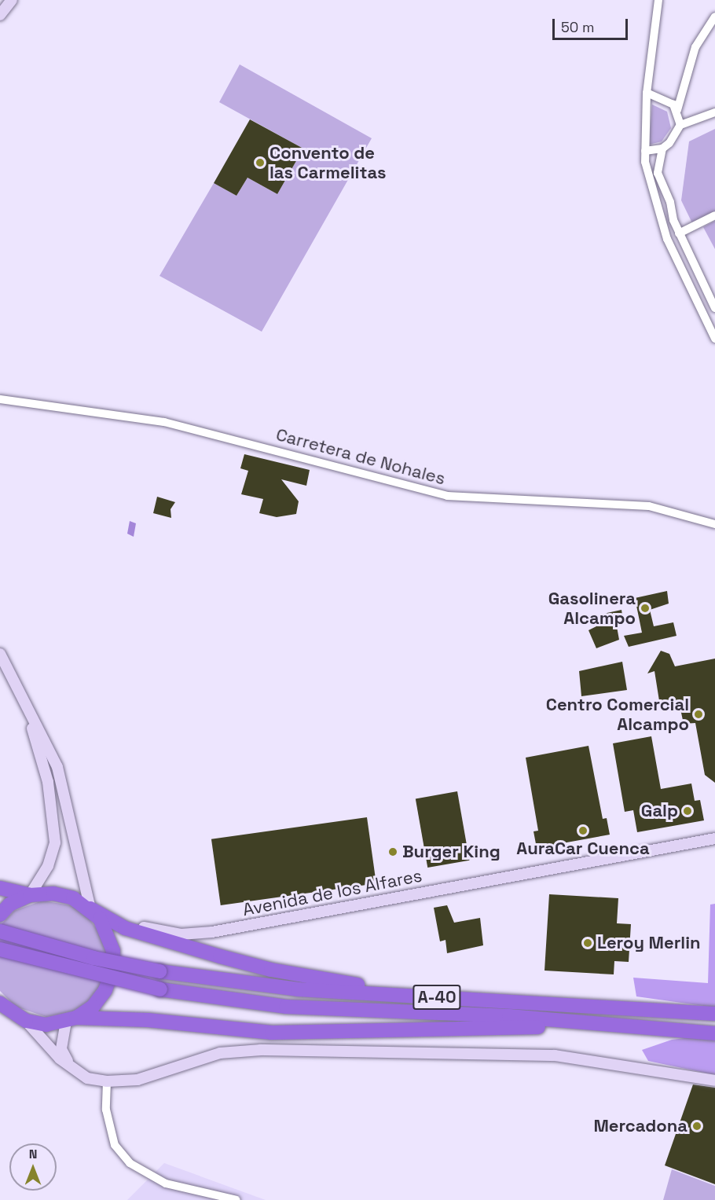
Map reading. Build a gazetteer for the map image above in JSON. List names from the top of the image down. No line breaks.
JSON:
{"streets":{"highway":["A-40"],"street":["Carretera de Nohales","Avenida de los Alfares"]},"places":["Convento de las Carmelitas","Gasolinera Alcampo","Centro Comercial Alcampo","Galp","AuraCar Cuenca","Burger King","Leroy Merlin","Mercadona"],"scale_bar":"50 m","north":"top"}
